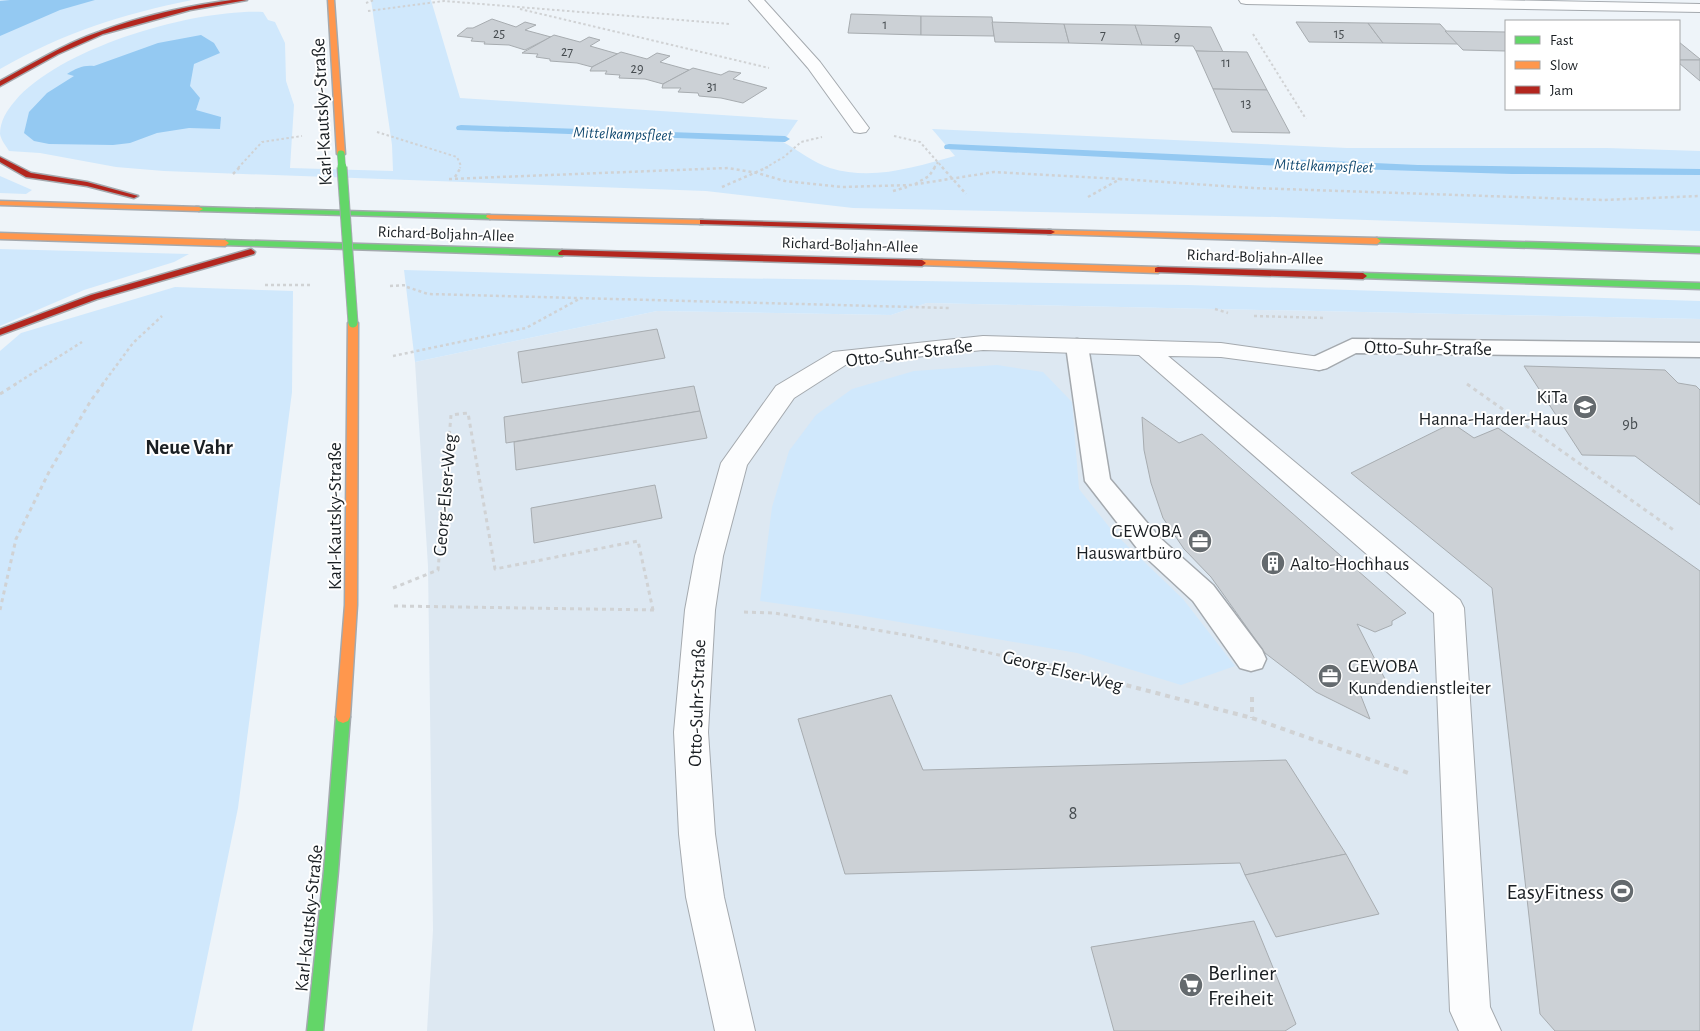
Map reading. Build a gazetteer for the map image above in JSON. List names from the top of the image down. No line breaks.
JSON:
{"streets":{"main road":["Karl-Kautsky-Straße","Richard-Boljahn-Allee"],"street":["Otto-Suhr-Straße"],"path":["Georg-Elser-Weg"]},"crossings":[["Karl-Kautsky-Straße","Georg-Elser-Weg"],["Otto-Suhr-Straße","Georg-Elser-Weg"]],"districts":["Neue Vahr"],"water":["Mittelkampsfleet"],"places":{"school or university":["KiTa Hanna-Harder-Haus"],"office":["GEWOBA Hauswartbüro","GEWOBA Kundendienstleiter"],"building":["Aalto-Hochhaus"],"sports":["EasyFitness"],"supermarket":["Berliner Freiheit"]},"house_numbers":["1","25","15","7","9","27","11","29","31","13","9b","8"],"legend":["Fast","Slow","Jam"]}
